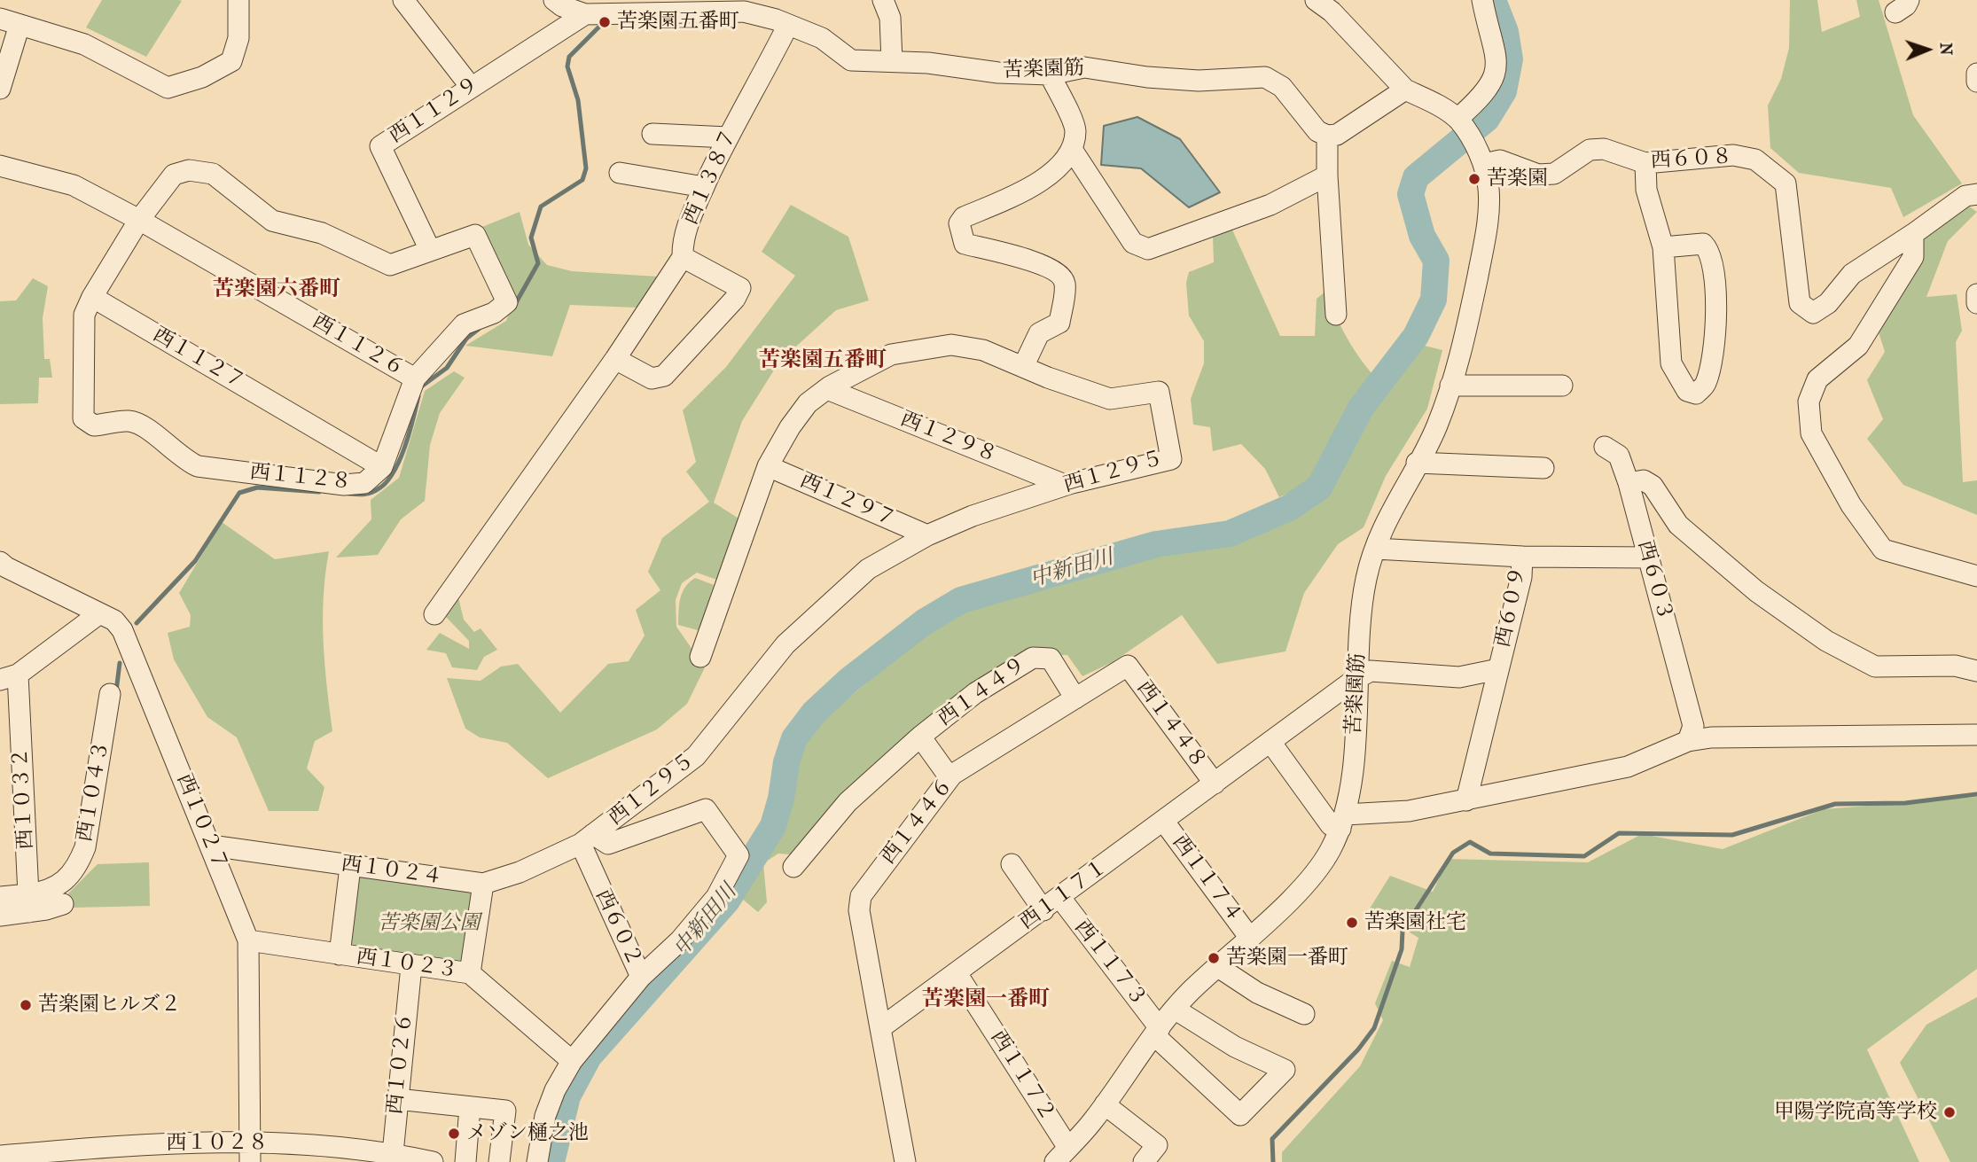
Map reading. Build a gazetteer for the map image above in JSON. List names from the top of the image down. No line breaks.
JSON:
{"streets":{"street":["苦楽園筋","西１１２９","西６０８","西１３８７","西１１２６","西１１２７","西１２９８","西１２９５","西１１２８","西１２９７","西６０３","西６０９","西１４４９","西１４４８","西１０４３","西１０３２","西１４４６","西１０２７","西１０２４","西１１７４","西１１７１","西６０２","西１１７３","西１０２３","西１０２６","西１１７２","西１０２８"]},"crossings":[["苦楽園筋","西１１２９"],["苦楽園筋","西６０８"],["苦楽園筋","西１３８７"],["苦楽園筋","西６０９"],["苦楽園筋","西１１７４"],["苦楽園筋","西１１７１"],["苦楽園筋","西１１７３"],["苦楽園筋","西１１７２"],["西１１２９","西１１２８"],["西１１２６","西１１２８"],["西１１２７","西１１２８"],["西１２９８","西１２９５"],["西１２９５","西１２９７"],["西１２９５","西６０２"],["西１４４９","西１４４６"],["西１４４８","西１４４６"],["西１４４８","西１１７１"],["西１０４３","西１０３２"],["西１４４６","西１１７１"],["西１０２７","西１０２４"],["西１０２７","西１０２３"],["西１０２７","西１０２８"],["西１１７４","西１１７１"],["西１１７１","西１１７３"],["西１１７１","西１１７２"],["西６０２","西１０２３"],["西１０２３","西１０２６"],["西１０２６","西１０２８"]],"districts":["苦楽園六番町","苦楽園五番町","苦楽園一番町"],"water":["中新田川"],"parks":["苦楽園公園"],"places":["苦楽園五番町","苦楽園","苦楽園社宅","苦楽園一番町","苦楽園ヒルズ２","甲陽学院高等学校","メゾン樋之池"],"north":"right"}
